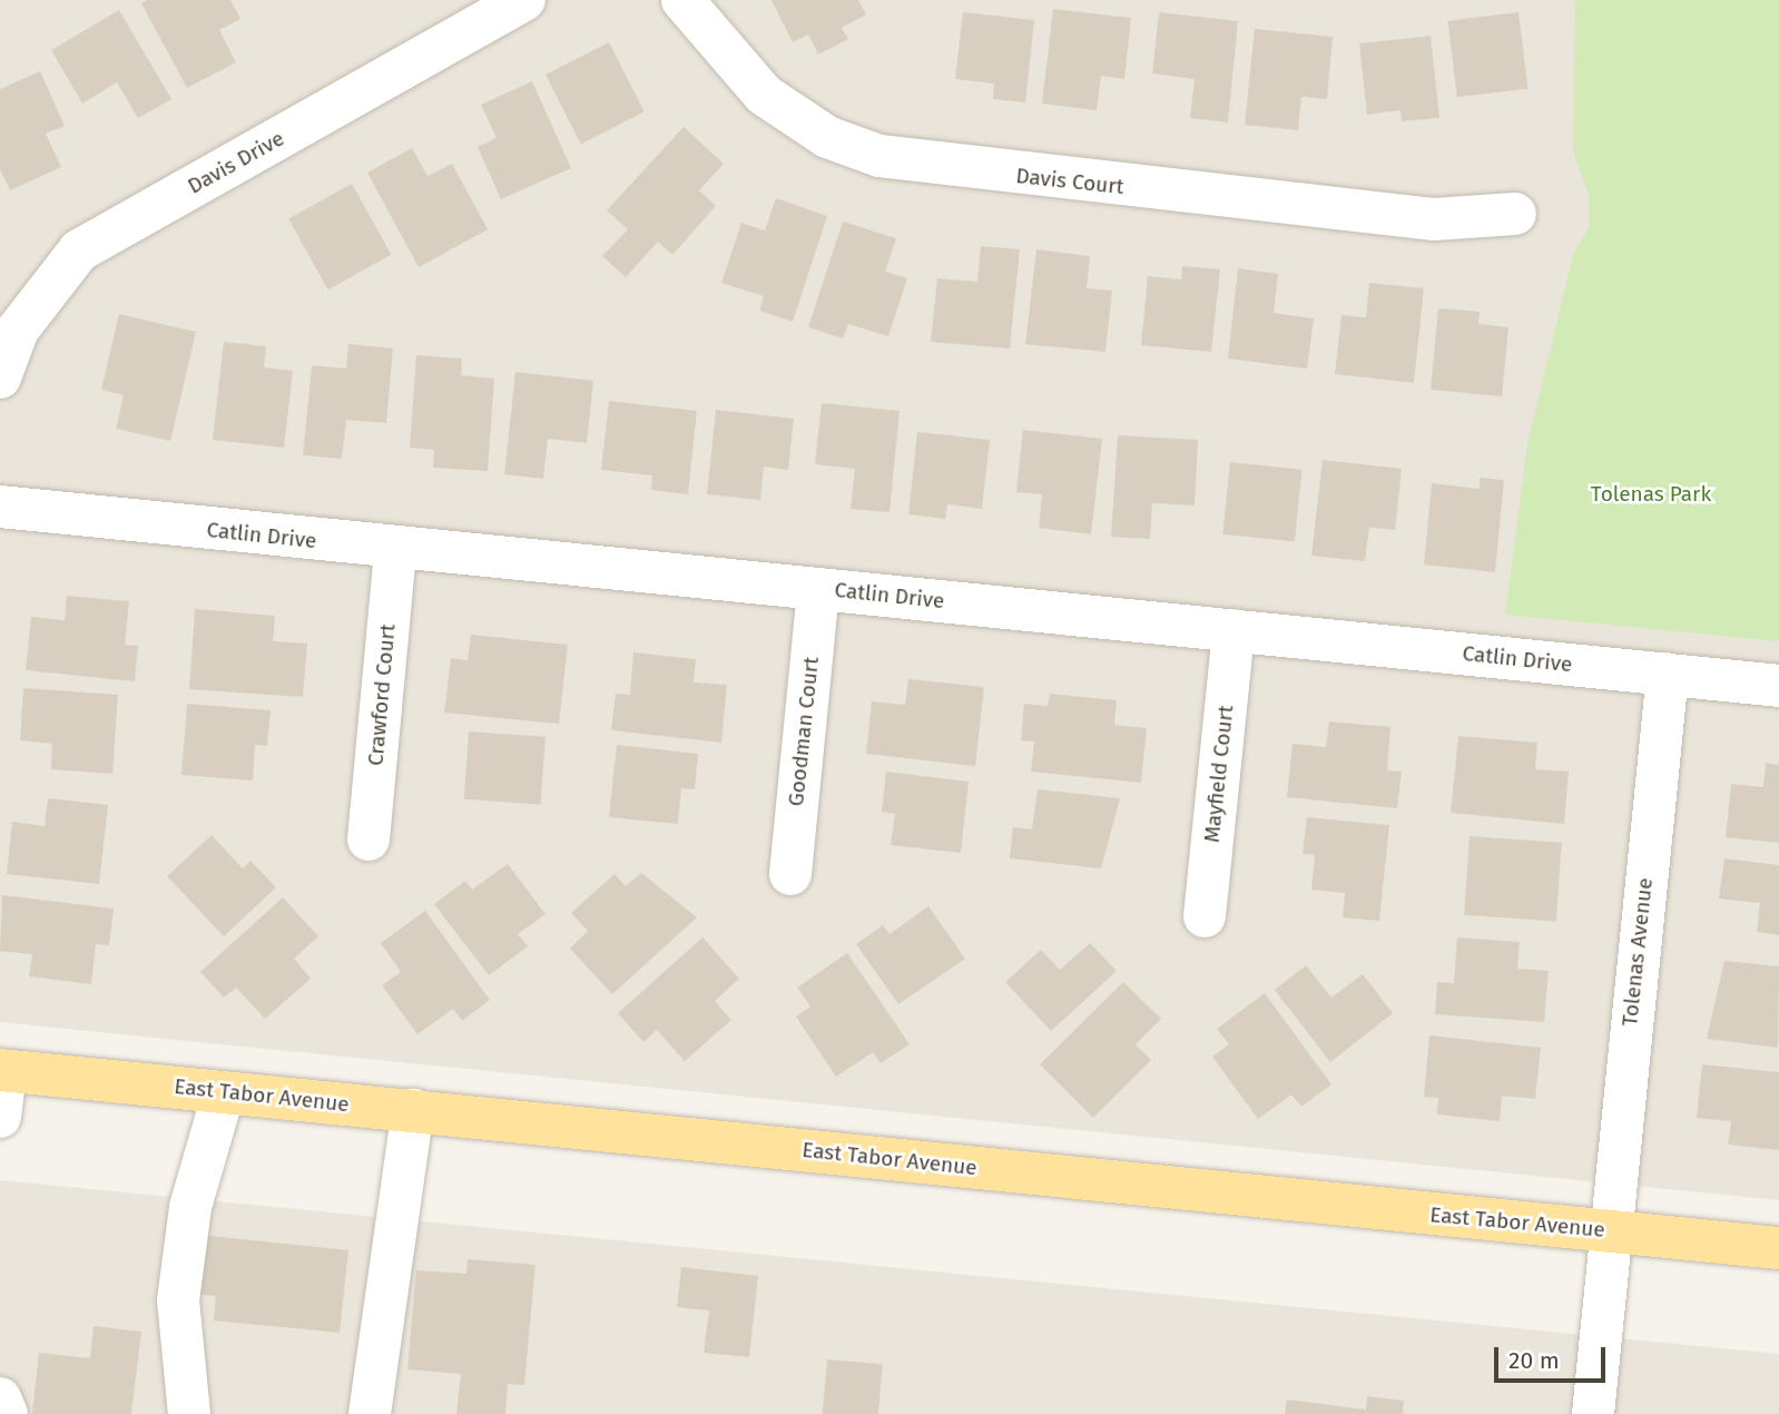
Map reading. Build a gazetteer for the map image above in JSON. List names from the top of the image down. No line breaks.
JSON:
{"streets":{"main road":["East Tabor Avenue"],"street":["Davis Drive","Davis Court","Catlin Drive","Crawford Court","Goodman Court","Mayfield Court","Tolenas Avenue"]},"crossings":[["Catlin Drive","Crawford Court"],["Catlin Drive","Goodman Court"],["Catlin Drive","Mayfield Court"],["Catlin Drive","Tolenas Avenue"],["Tolenas Avenue","East Tabor Avenue"]],"parks":["Tolenas Park"],"scale_bar":"20 m"}
